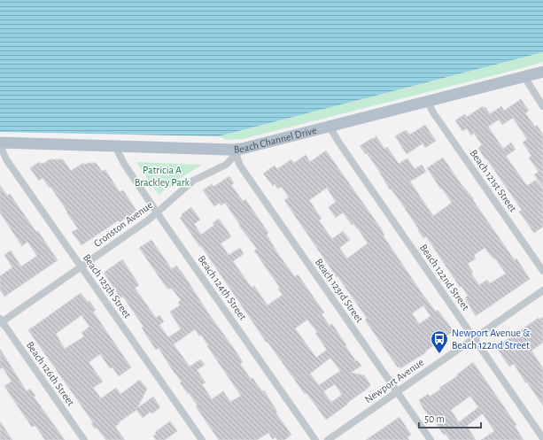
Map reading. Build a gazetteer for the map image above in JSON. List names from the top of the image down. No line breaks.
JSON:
{"streets":{"main road":["Beach Channel Drive"],"street":["Beach 121st Street","Cronston Avenue","Beach 122nd Street","Beach 125th Street","Beach 124th Street","Beach 123rd Street","Beach 126th Street","Newport Avenue"]},"crossings":[["Beach Channel Drive","Beach 121st Street"],["Beach Channel Drive","Cronston Avenue"],["Beach Channel Drive","Beach 122nd Street"],["Beach Channel Drive","Beach 125th Street"],["Beach Channel Drive","Beach 124th Street"],["Beach Channel Drive","Beach 123rd Street"],["Cronston Avenue","Beach 125th Street"],["Cronston Avenue","Beach 124th Street"],["Cronston Avenue","Beach 123rd Street"],["Cronston Avenue","Beach 126th Street"],["Beach 122nd Street","Newport Avenue"],["Beach 123rd Street","Newport Avenue"]],"parks":["Patricia A Brackley Park"],"places":{"bus stop":["Newport Avenue & Beach 122nd Street"]},"scale_bar":"50 m"}
